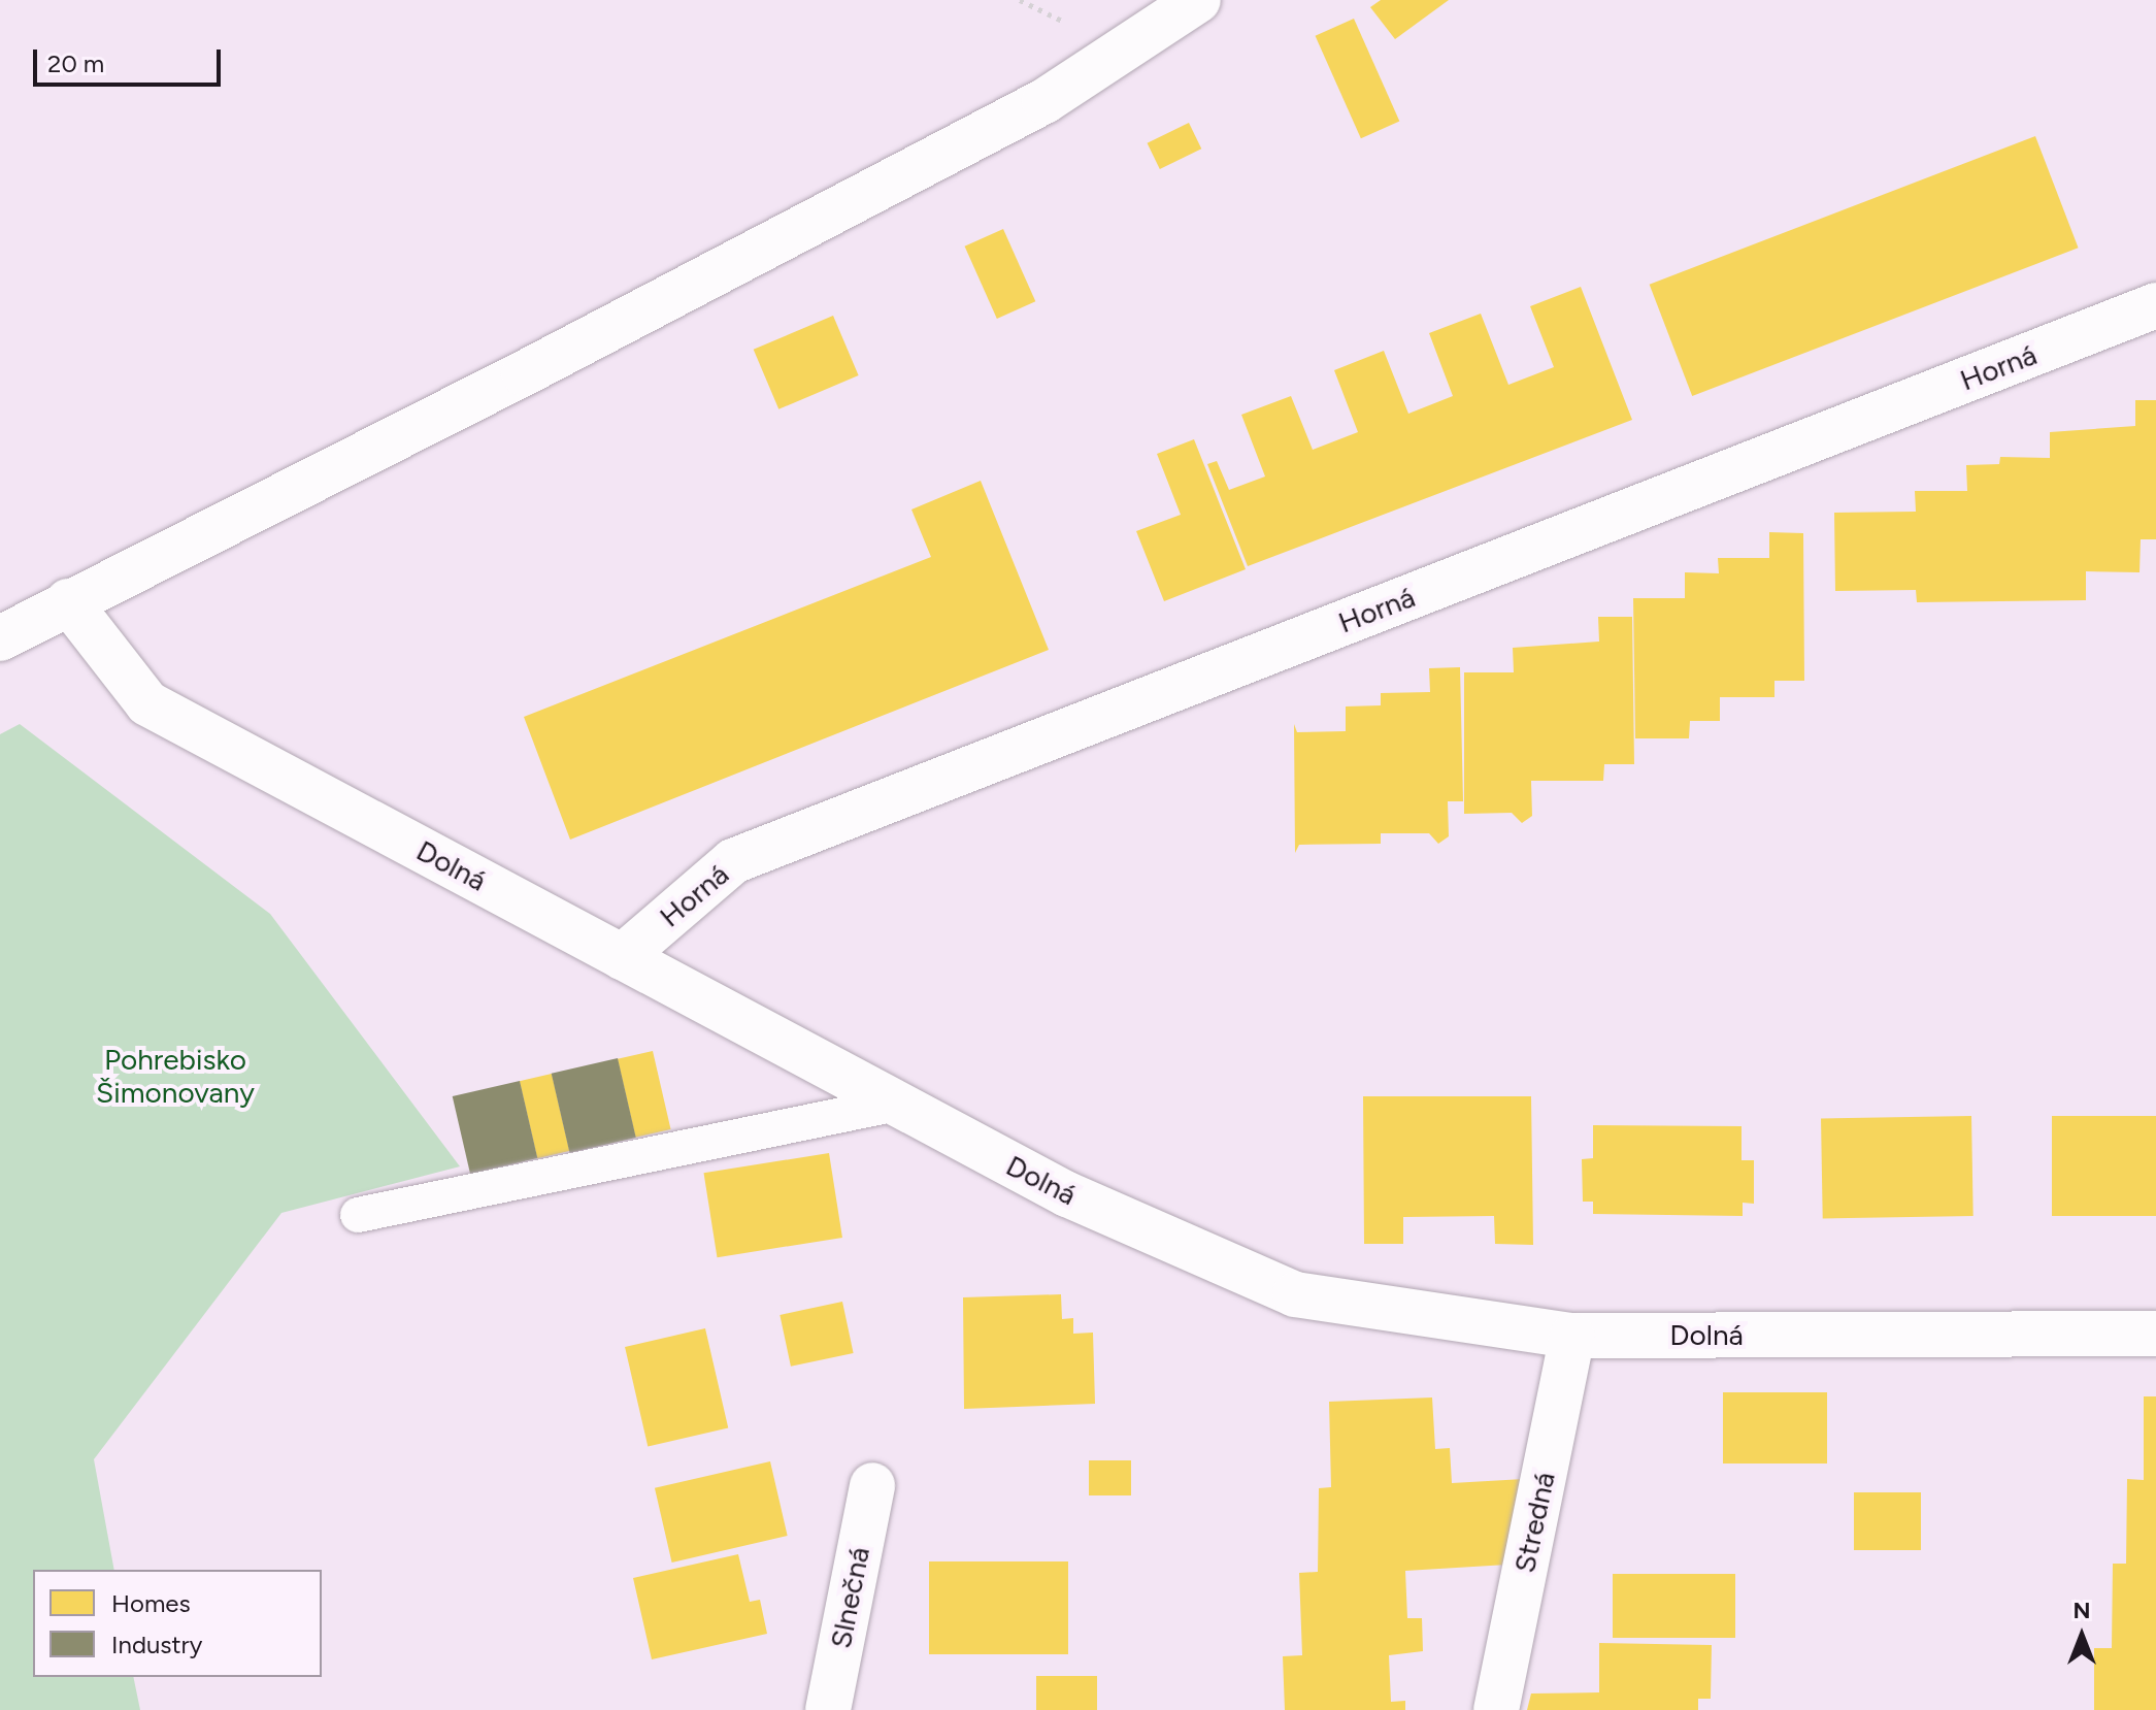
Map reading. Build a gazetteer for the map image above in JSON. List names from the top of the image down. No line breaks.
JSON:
{"streets":{"street":["Horná","Dolná","Stredná","Slnečná"]},"crossings":[["Horná","Dolná"],["Dolná","Stredná"]],"parks":["Pohrebisko Šimonovany"],"legend":["Homes","Industry"],"scale_bar":"20 m","north":"top"}
